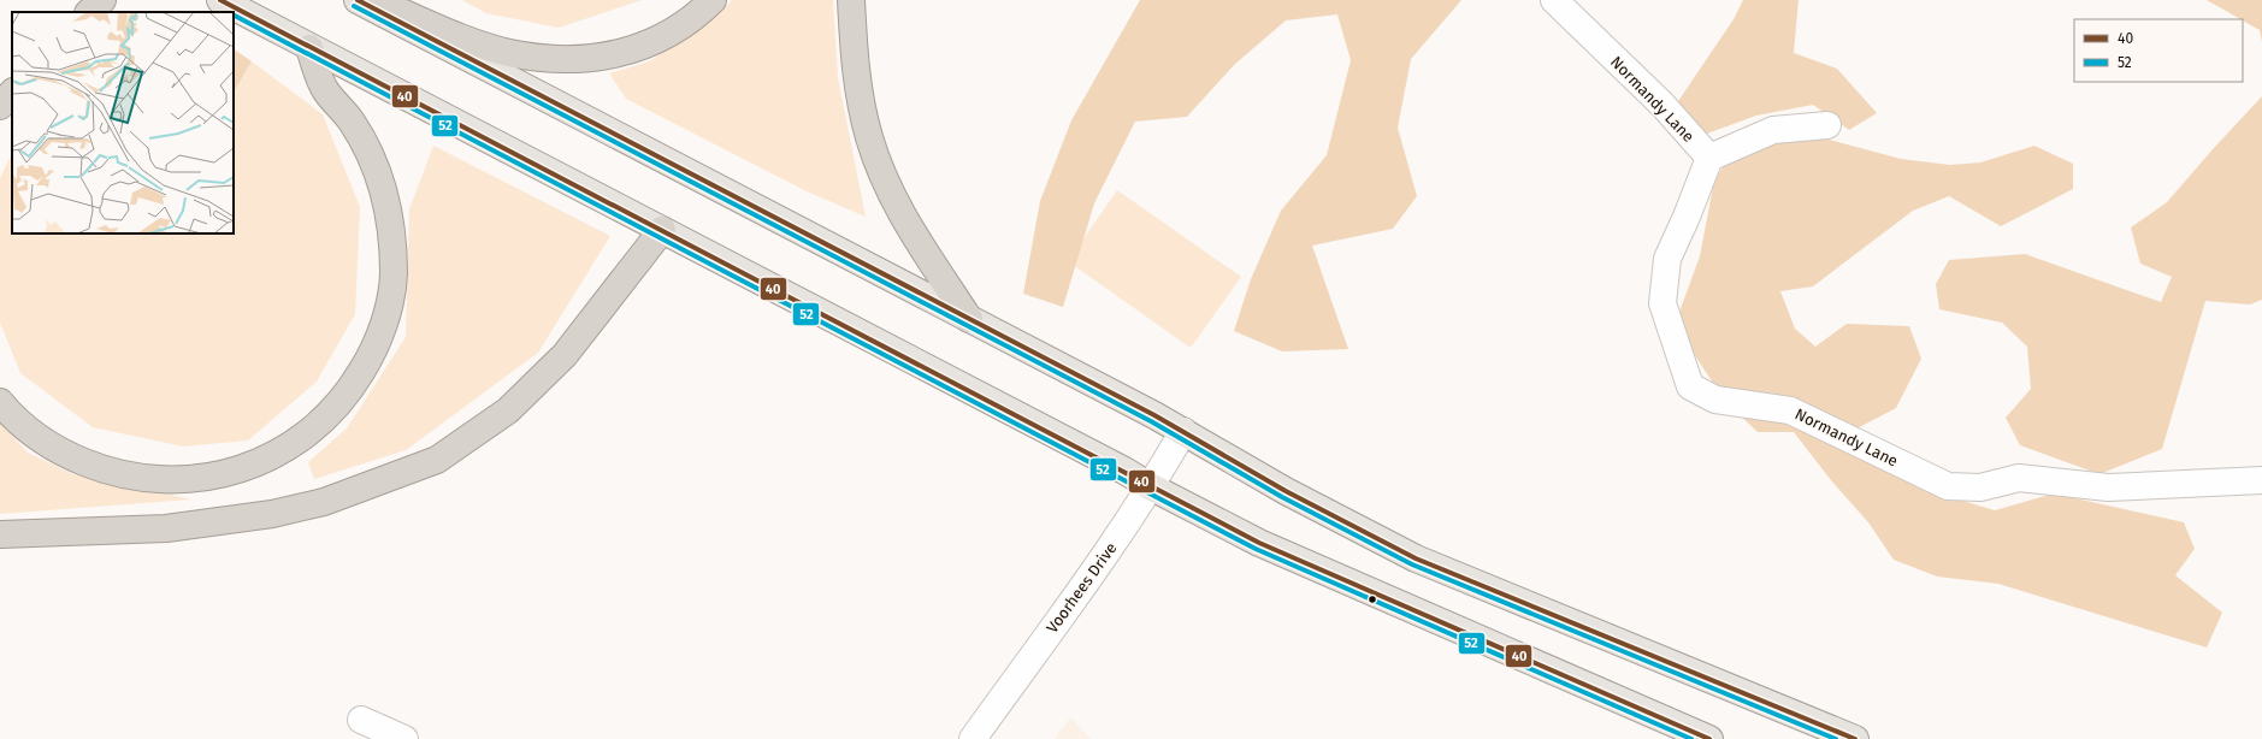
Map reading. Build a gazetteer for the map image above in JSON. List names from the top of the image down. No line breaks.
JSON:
{"streets":{"street":["Normandy Lane","Voorhees Drive"]},"lines":["transit line 40","transit line 52"],"legend":["40","52"]}
